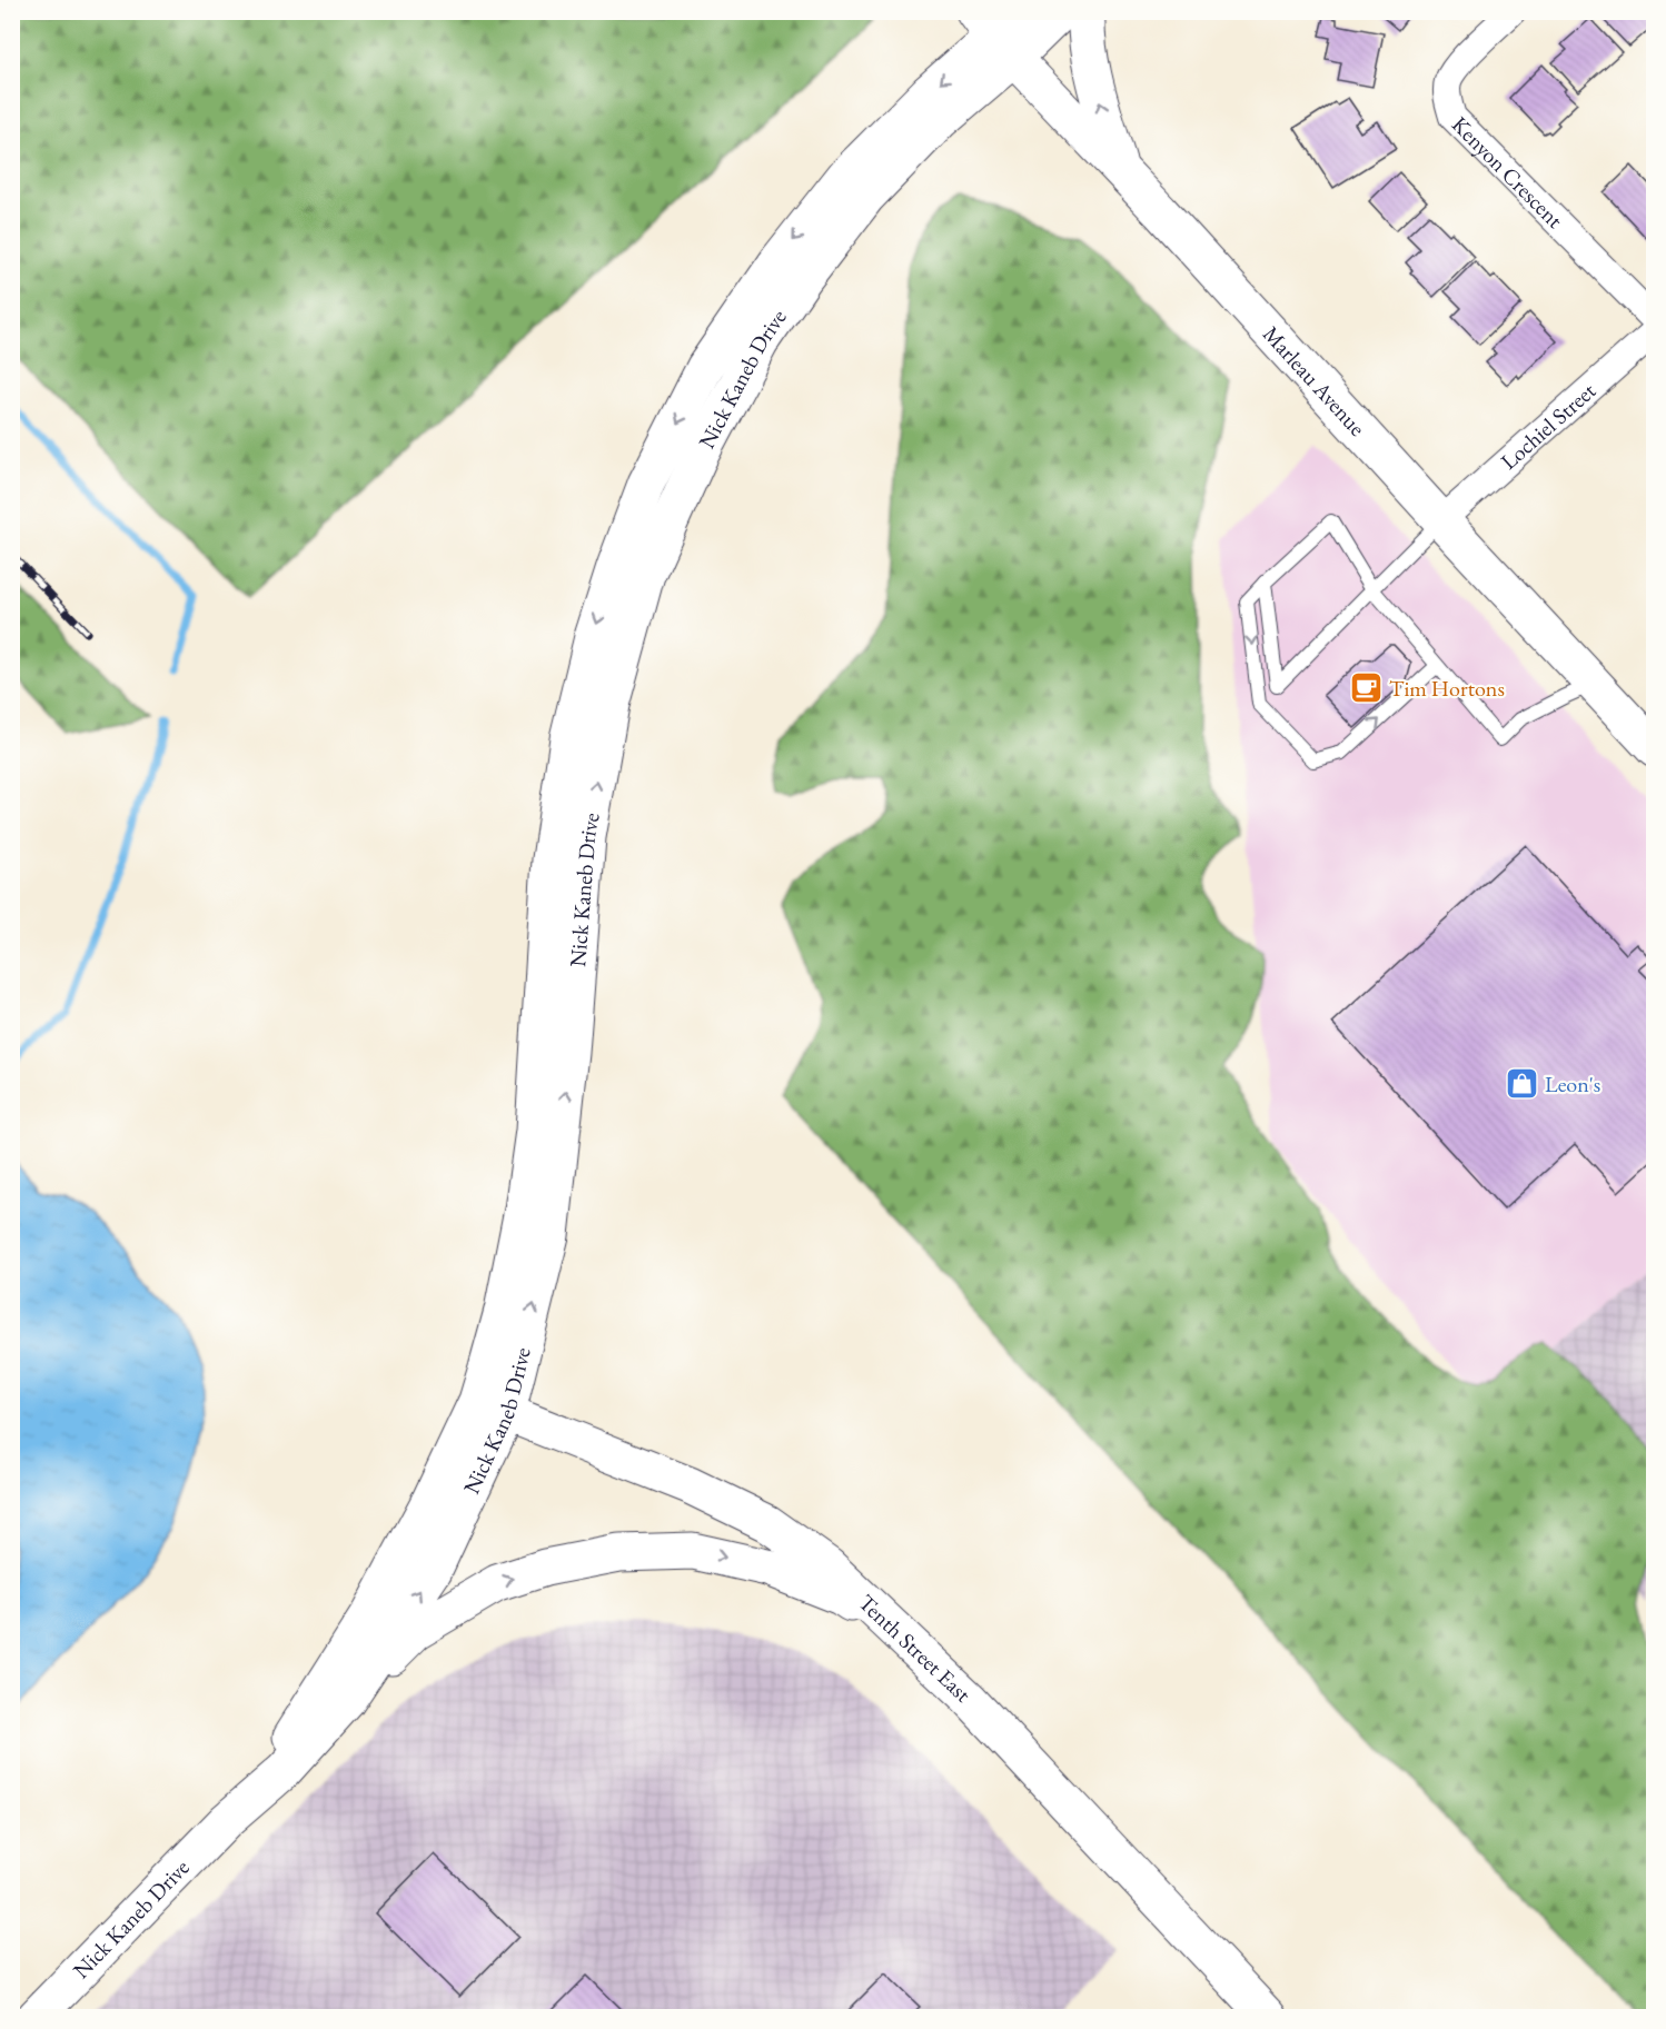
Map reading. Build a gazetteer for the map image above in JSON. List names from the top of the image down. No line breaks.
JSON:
{"streets":{"street":["Kenyon Crescent","Nick Kaneb Drive","Marleau Avenue","Lochiel Street","Tenth Street East"]},"crossings":[["Nick Kaneb Drive","Marleau Avenue"],["Nick Kaneb Drive","Tenth Street East"],["Marleau Avenue","Lochiel Street"]],"places":{"cafe":["Tim Hortons"],"shop":["Leon's"]}}
